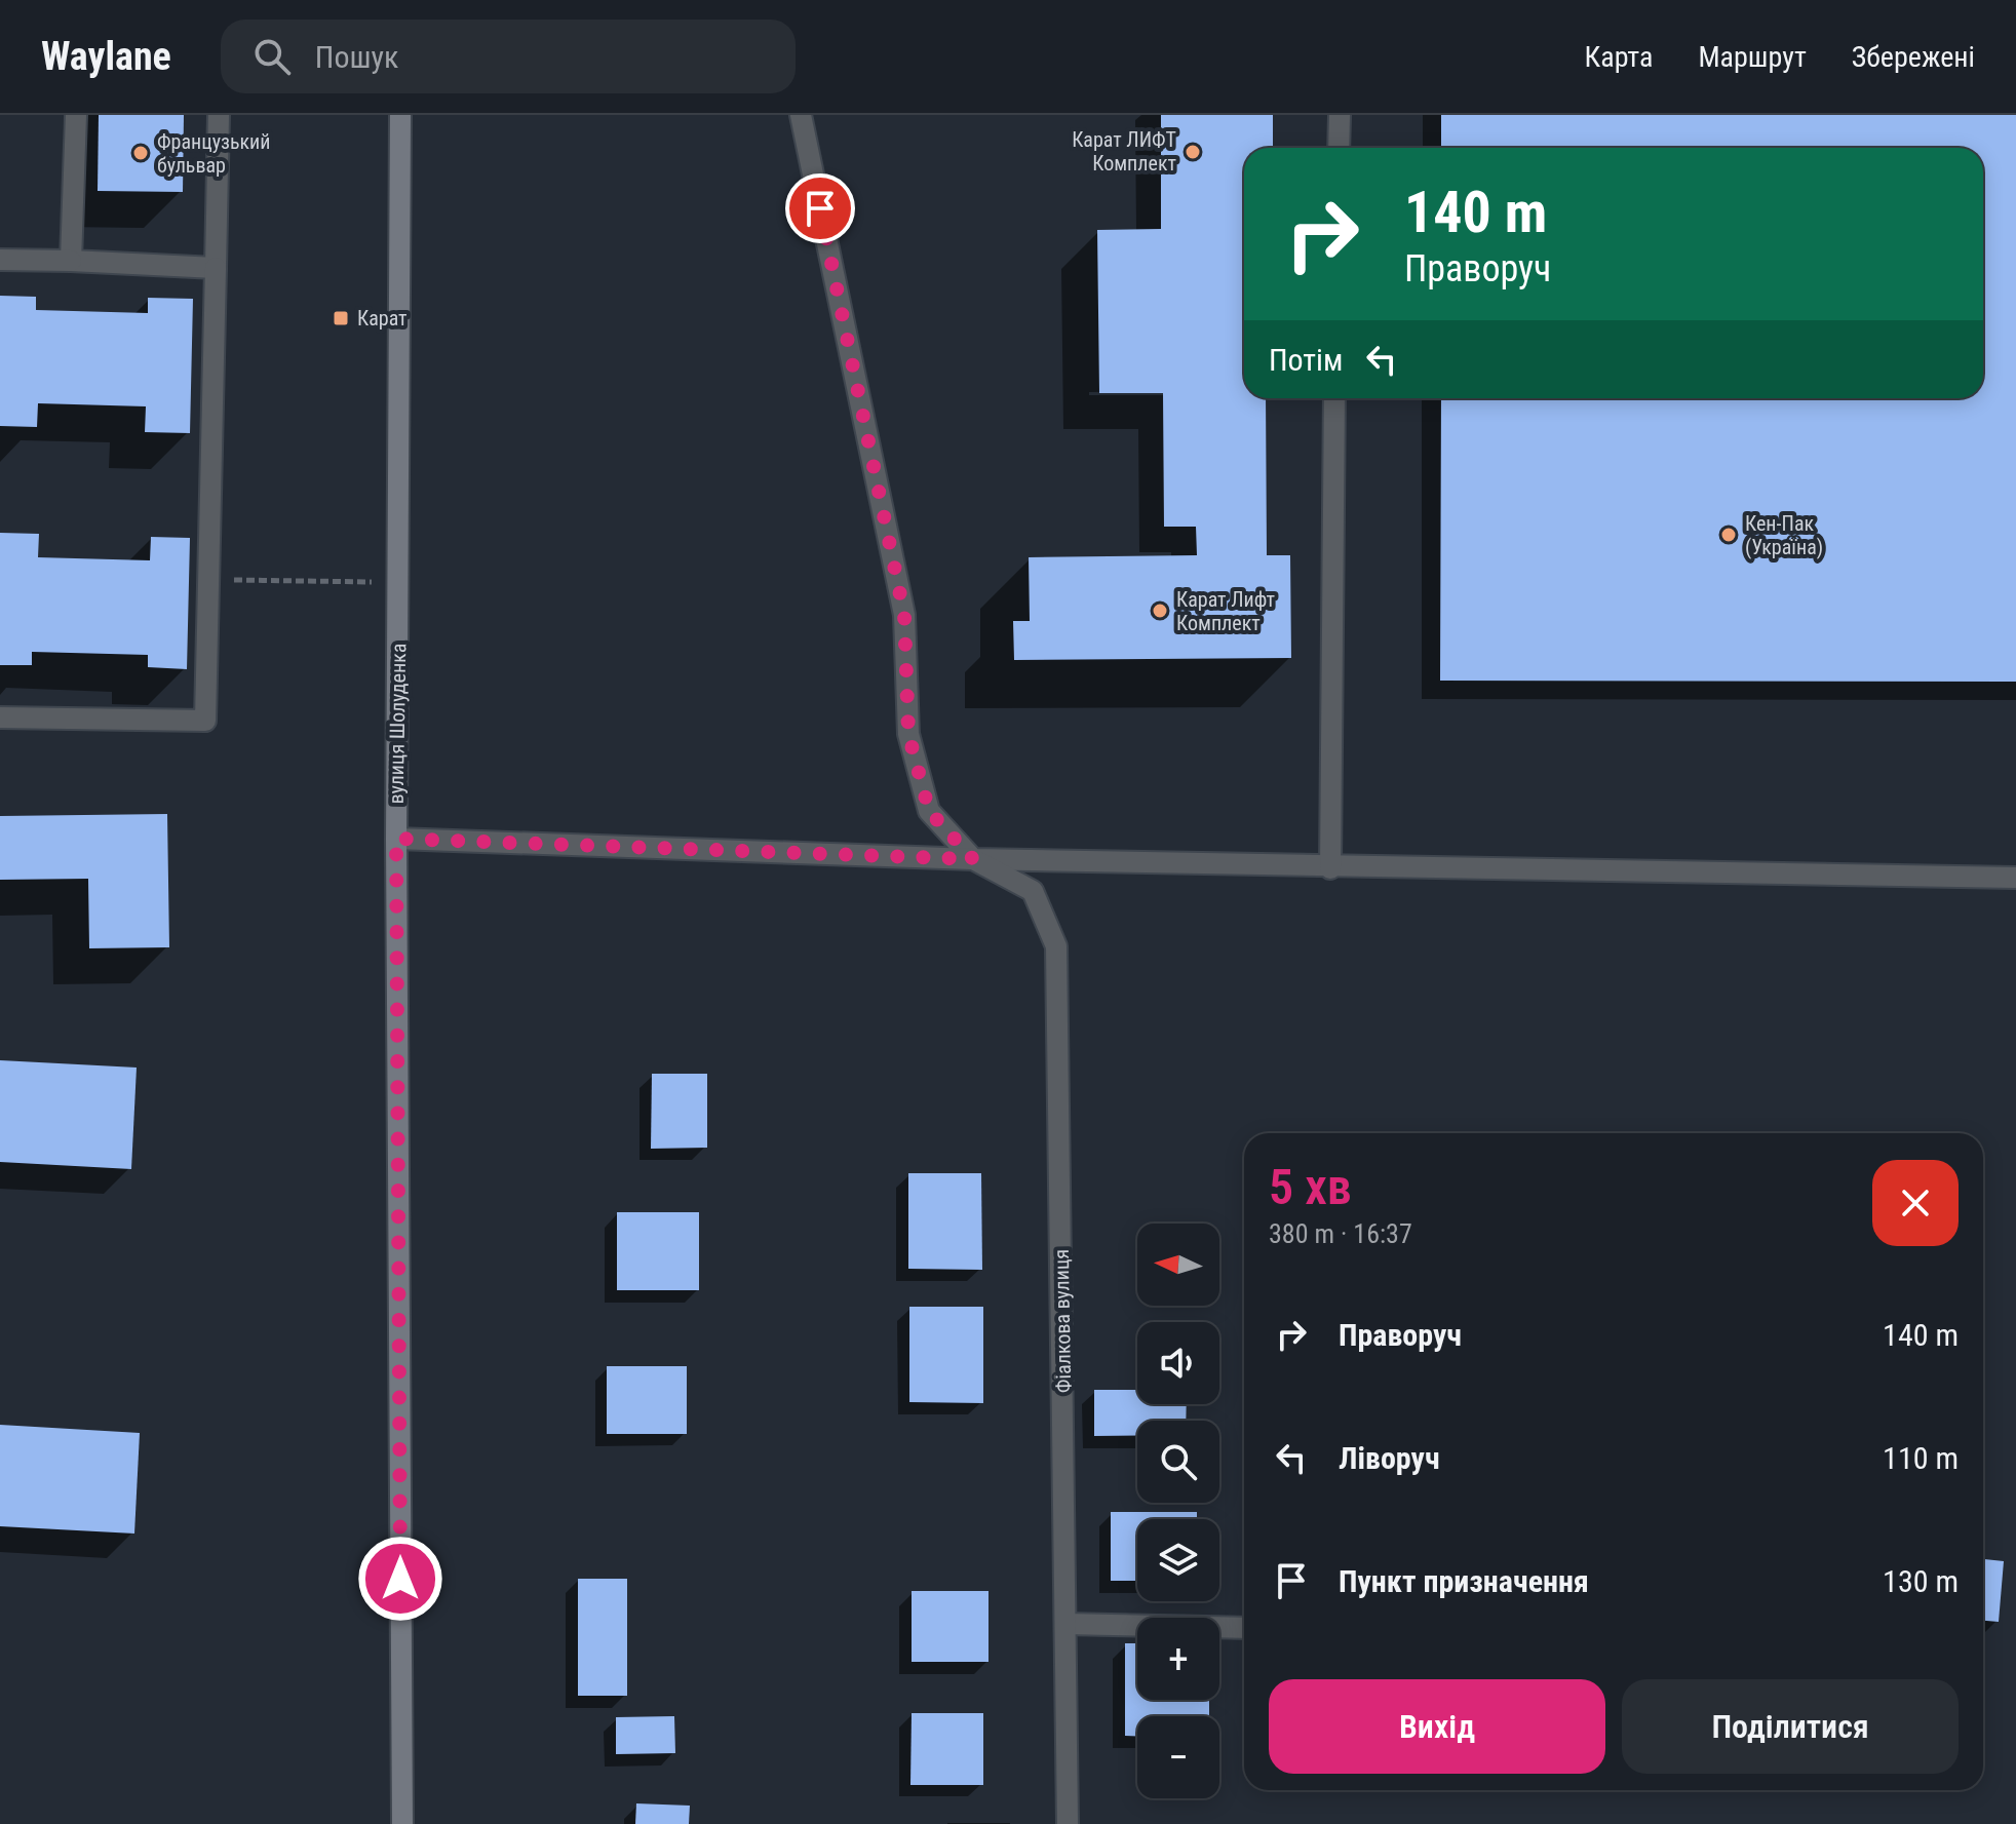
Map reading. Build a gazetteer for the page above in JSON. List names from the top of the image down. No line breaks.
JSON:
{"streets":{"main road":["вулиця Шолуденка"],"street":["Фіалкова вулиця"]},"places":{"other":["Карат ЛИФТ Комплект","Французький бульвар","Кен-Пак (Україна)","Карат Лифт Комплект"],"transit":["Карат"]},"north":"left","page":{"header":"Waylane","search":"Пошук","nav":["Карта","Маршрут","Збережені"],"turn":["140 m","Праворуч"],"then":"Потім","heading":["5 хв","380 m · 16:37"],"map_buttons":["+","−"],"list":[{"name":"Праворуч","value":"140 m"},{"name":"Ліворуч","value":"110 m"},{"name":"Пункт призначення","value":"130 m"}],"buttons":["Вихід","Поділитися"]}}
